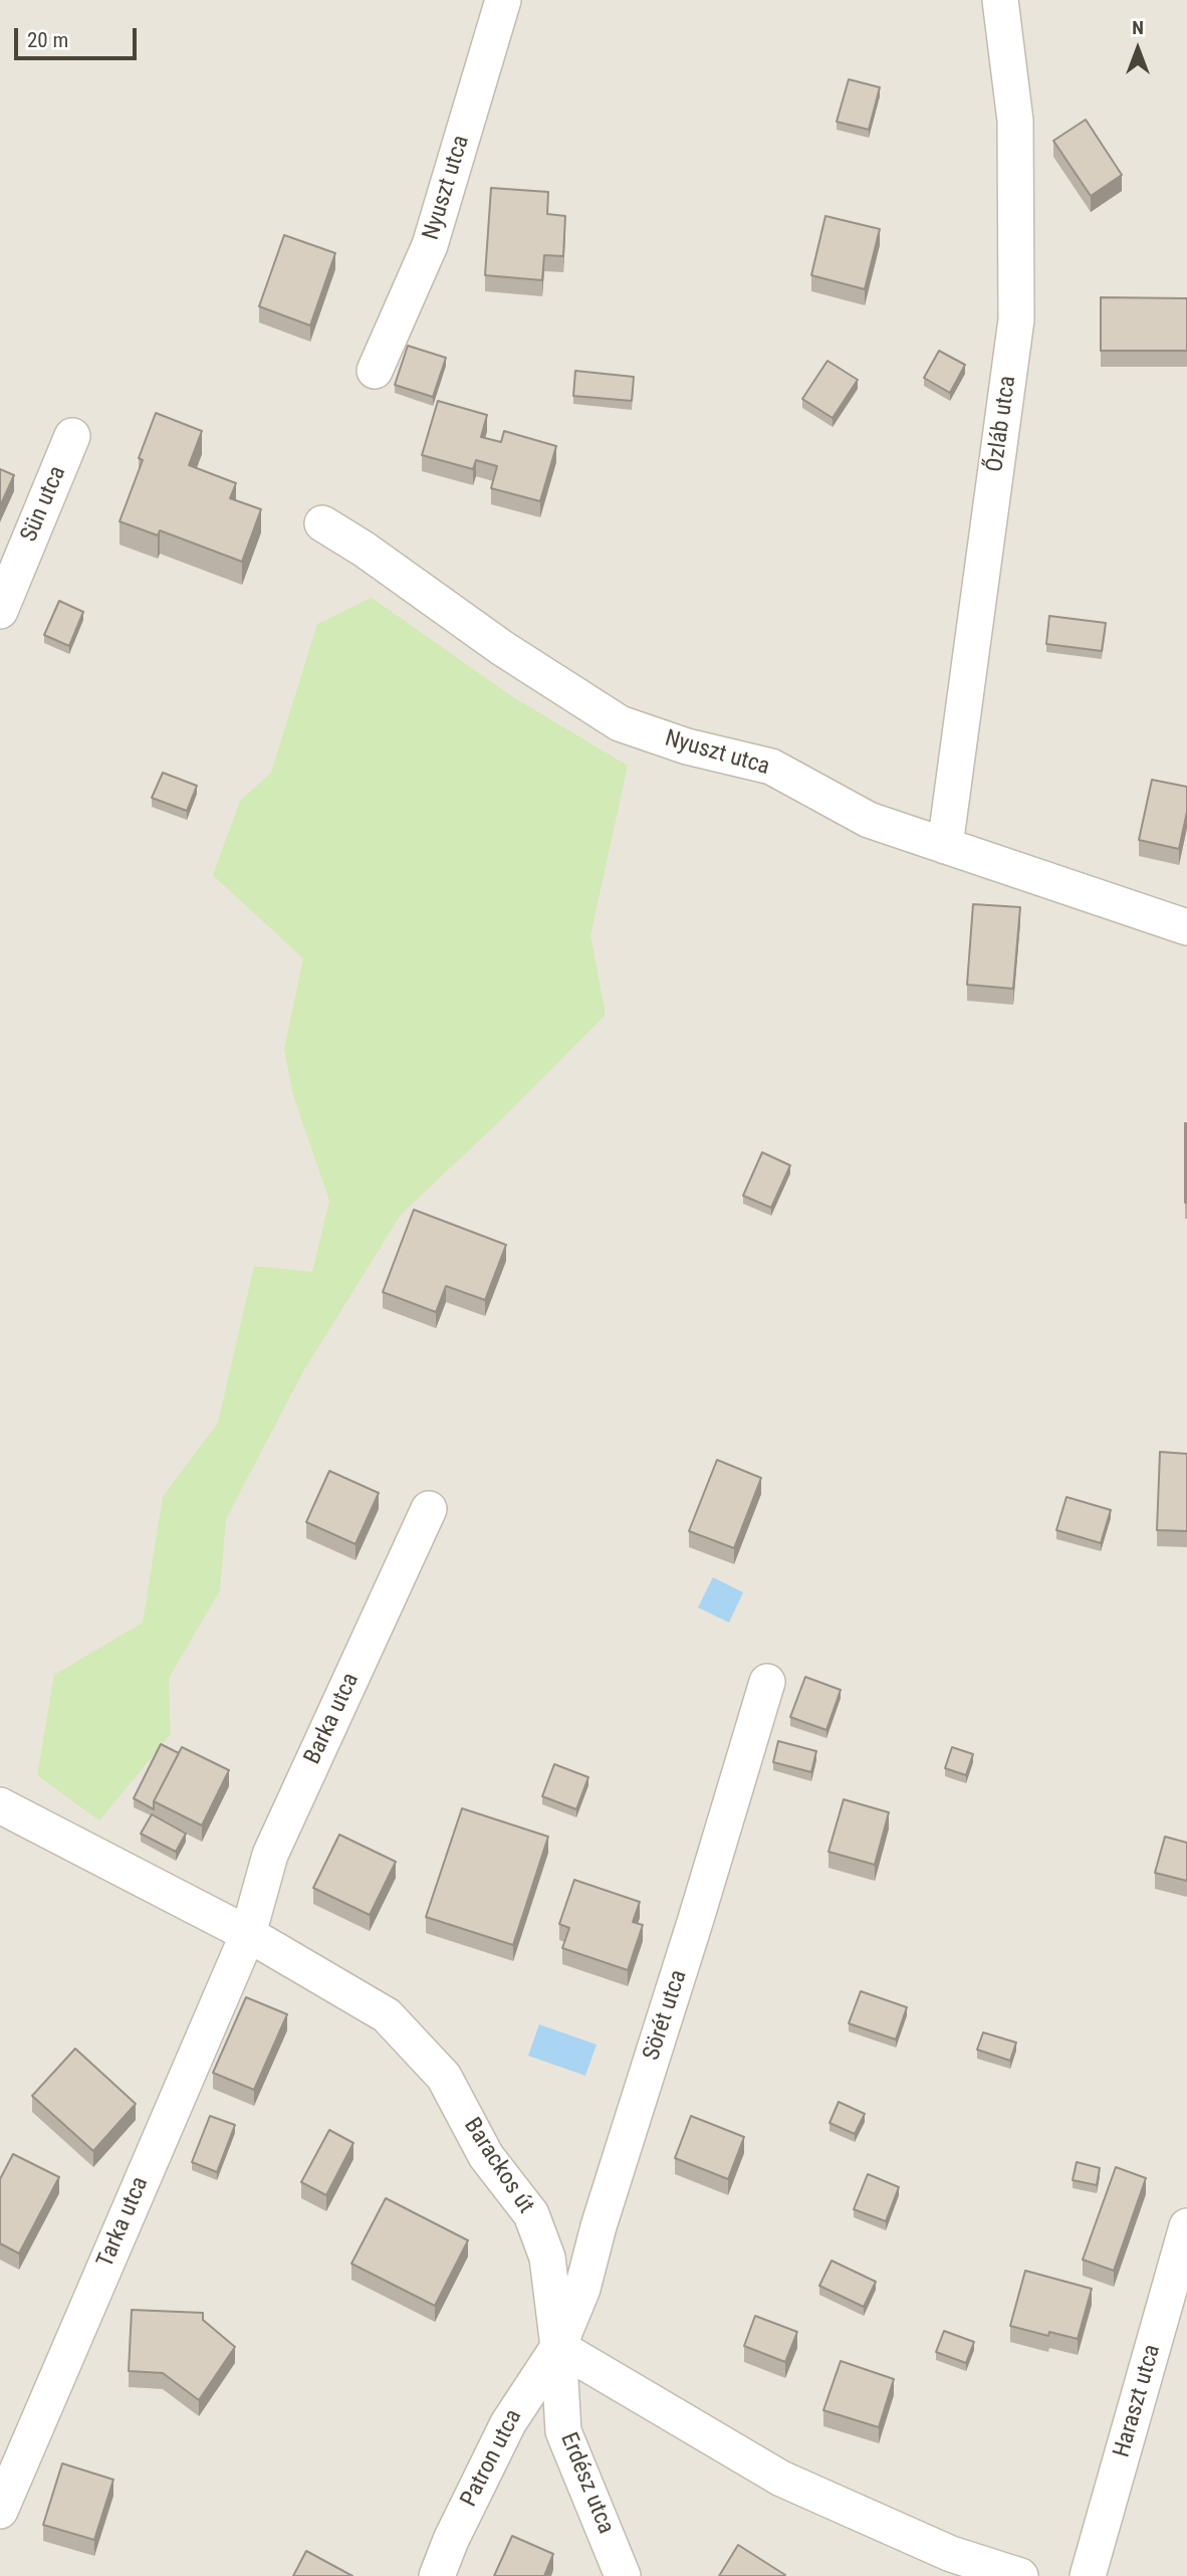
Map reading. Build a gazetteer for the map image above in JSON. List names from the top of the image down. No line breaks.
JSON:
{"streets":{"street":["Nyuszt utca","Őzláb utca","Sün utca","Barka utca","Sörét utca","Barackos út","Tarka utca","Haraszt utca","Patron utca","Erdész utca"]},"crossings":[["Nyuszt utca","Őzláb utca"],["Barka utca","Barackos út"],["Barka utca","Tarka utca"],["Sörét utca","Barackos út"],["Sörét utca","Patron utca"],["Sörét utca","Erdész utca"],["Barackos út","Tarka utca"],["Barackos út","Patron utca"],["Barackos út","Erdész utca"],["Patron utca","Erdész utca"]],"scale_bar":"20 m","north":"top"}
